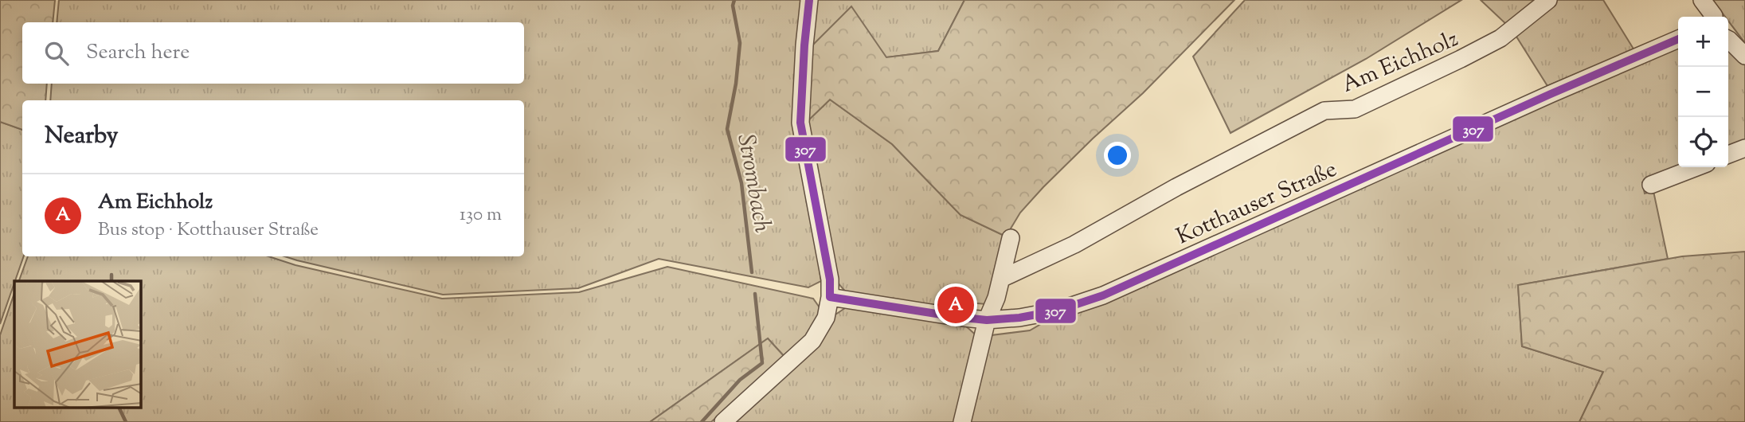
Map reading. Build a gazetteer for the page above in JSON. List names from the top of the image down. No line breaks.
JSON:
{"streets":{"street":["Am Eichholz","Kotthauser Straße"]},"water":["Strombach"],"lines":["transit line 307"],"page":{"map_buttons":["+","−"],"search":"Search here","heading":"Nearby","list":[{"mark":"A","name":"Am Eichholz","note":"Bus stop · Kotthauser Straße","value":"130 m"}],"pins":"A"}}
